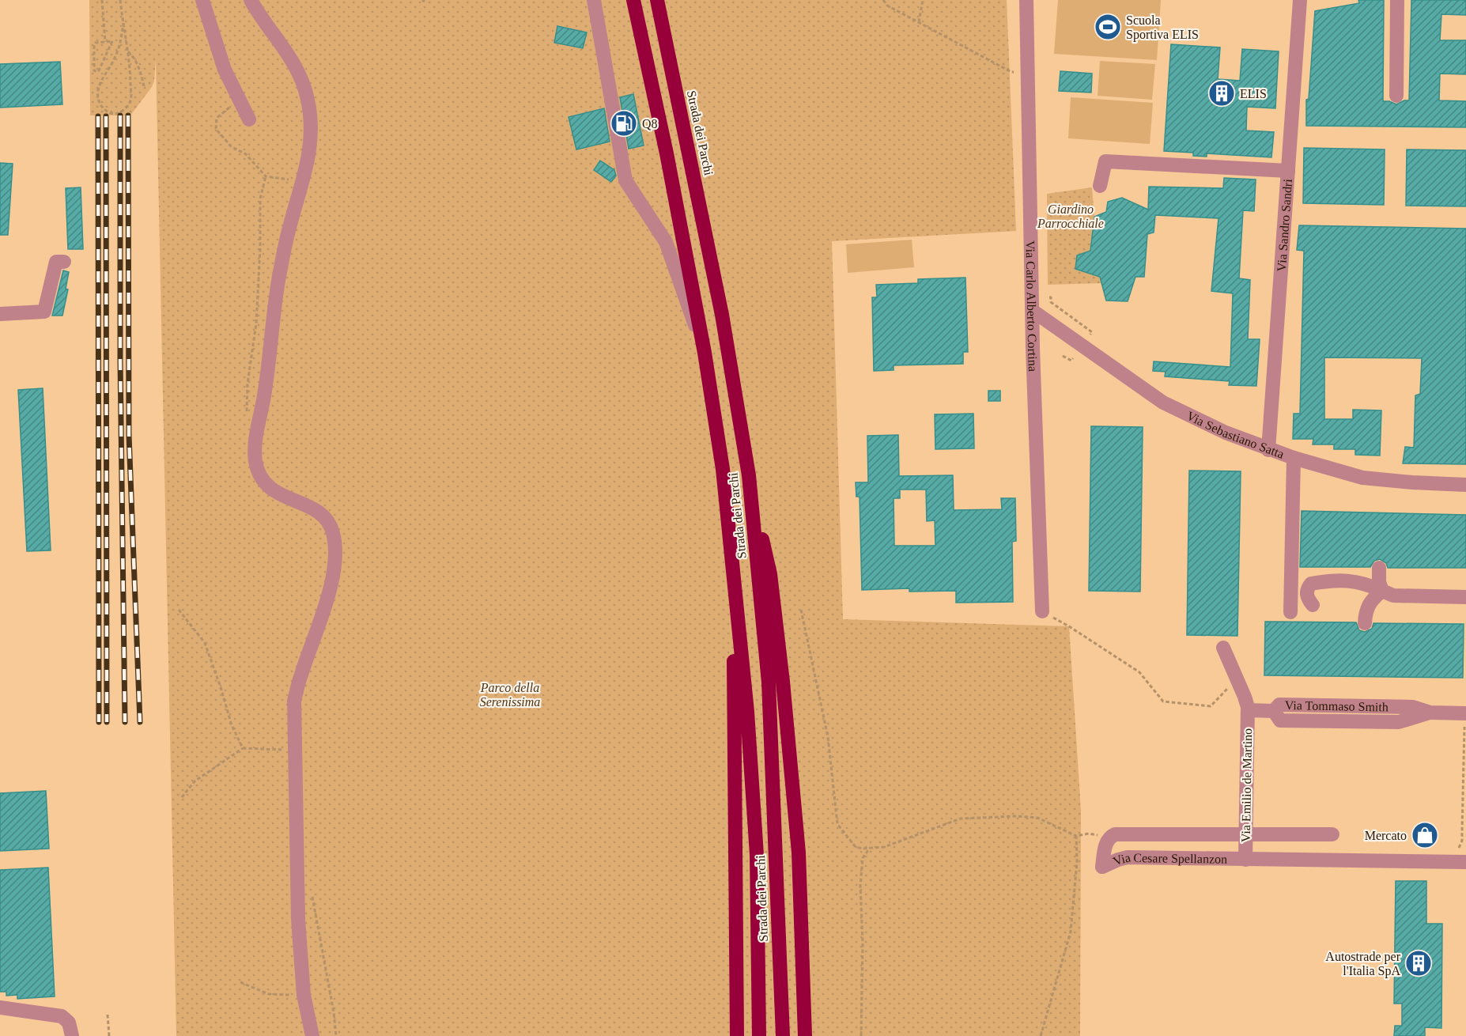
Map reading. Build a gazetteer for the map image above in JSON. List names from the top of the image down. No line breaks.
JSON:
{"streets":{"highway":["Strada dei Parchi"],"street":["Via Sandro Sandri","Via Carlo Alberto Cortina","Via Sebastiano Satta","Via Tommaso Smith","Via Emilio de Martino","Via Cesare Spellanzon"]},"crossings":[["Via Sandro Sandri","Via Sebastiano Satta"],["Via Carlo Alberto Cortina","Via Sebastiano Satta"],["Via Tommaso Smith","Via Emilio de Martino"],["Via Emilio de Martino","Via Cesare Spellanzon"]],"parks":["Giardino Parrocchiale","Parco della Serenissima"],"places":{"sports":["Scuola Sportiva ELIS"],"building":["ELIS","Autostrade per l'Italia SpA"],"fuel station":["Q8"],"shop":["Mercato"]}}
